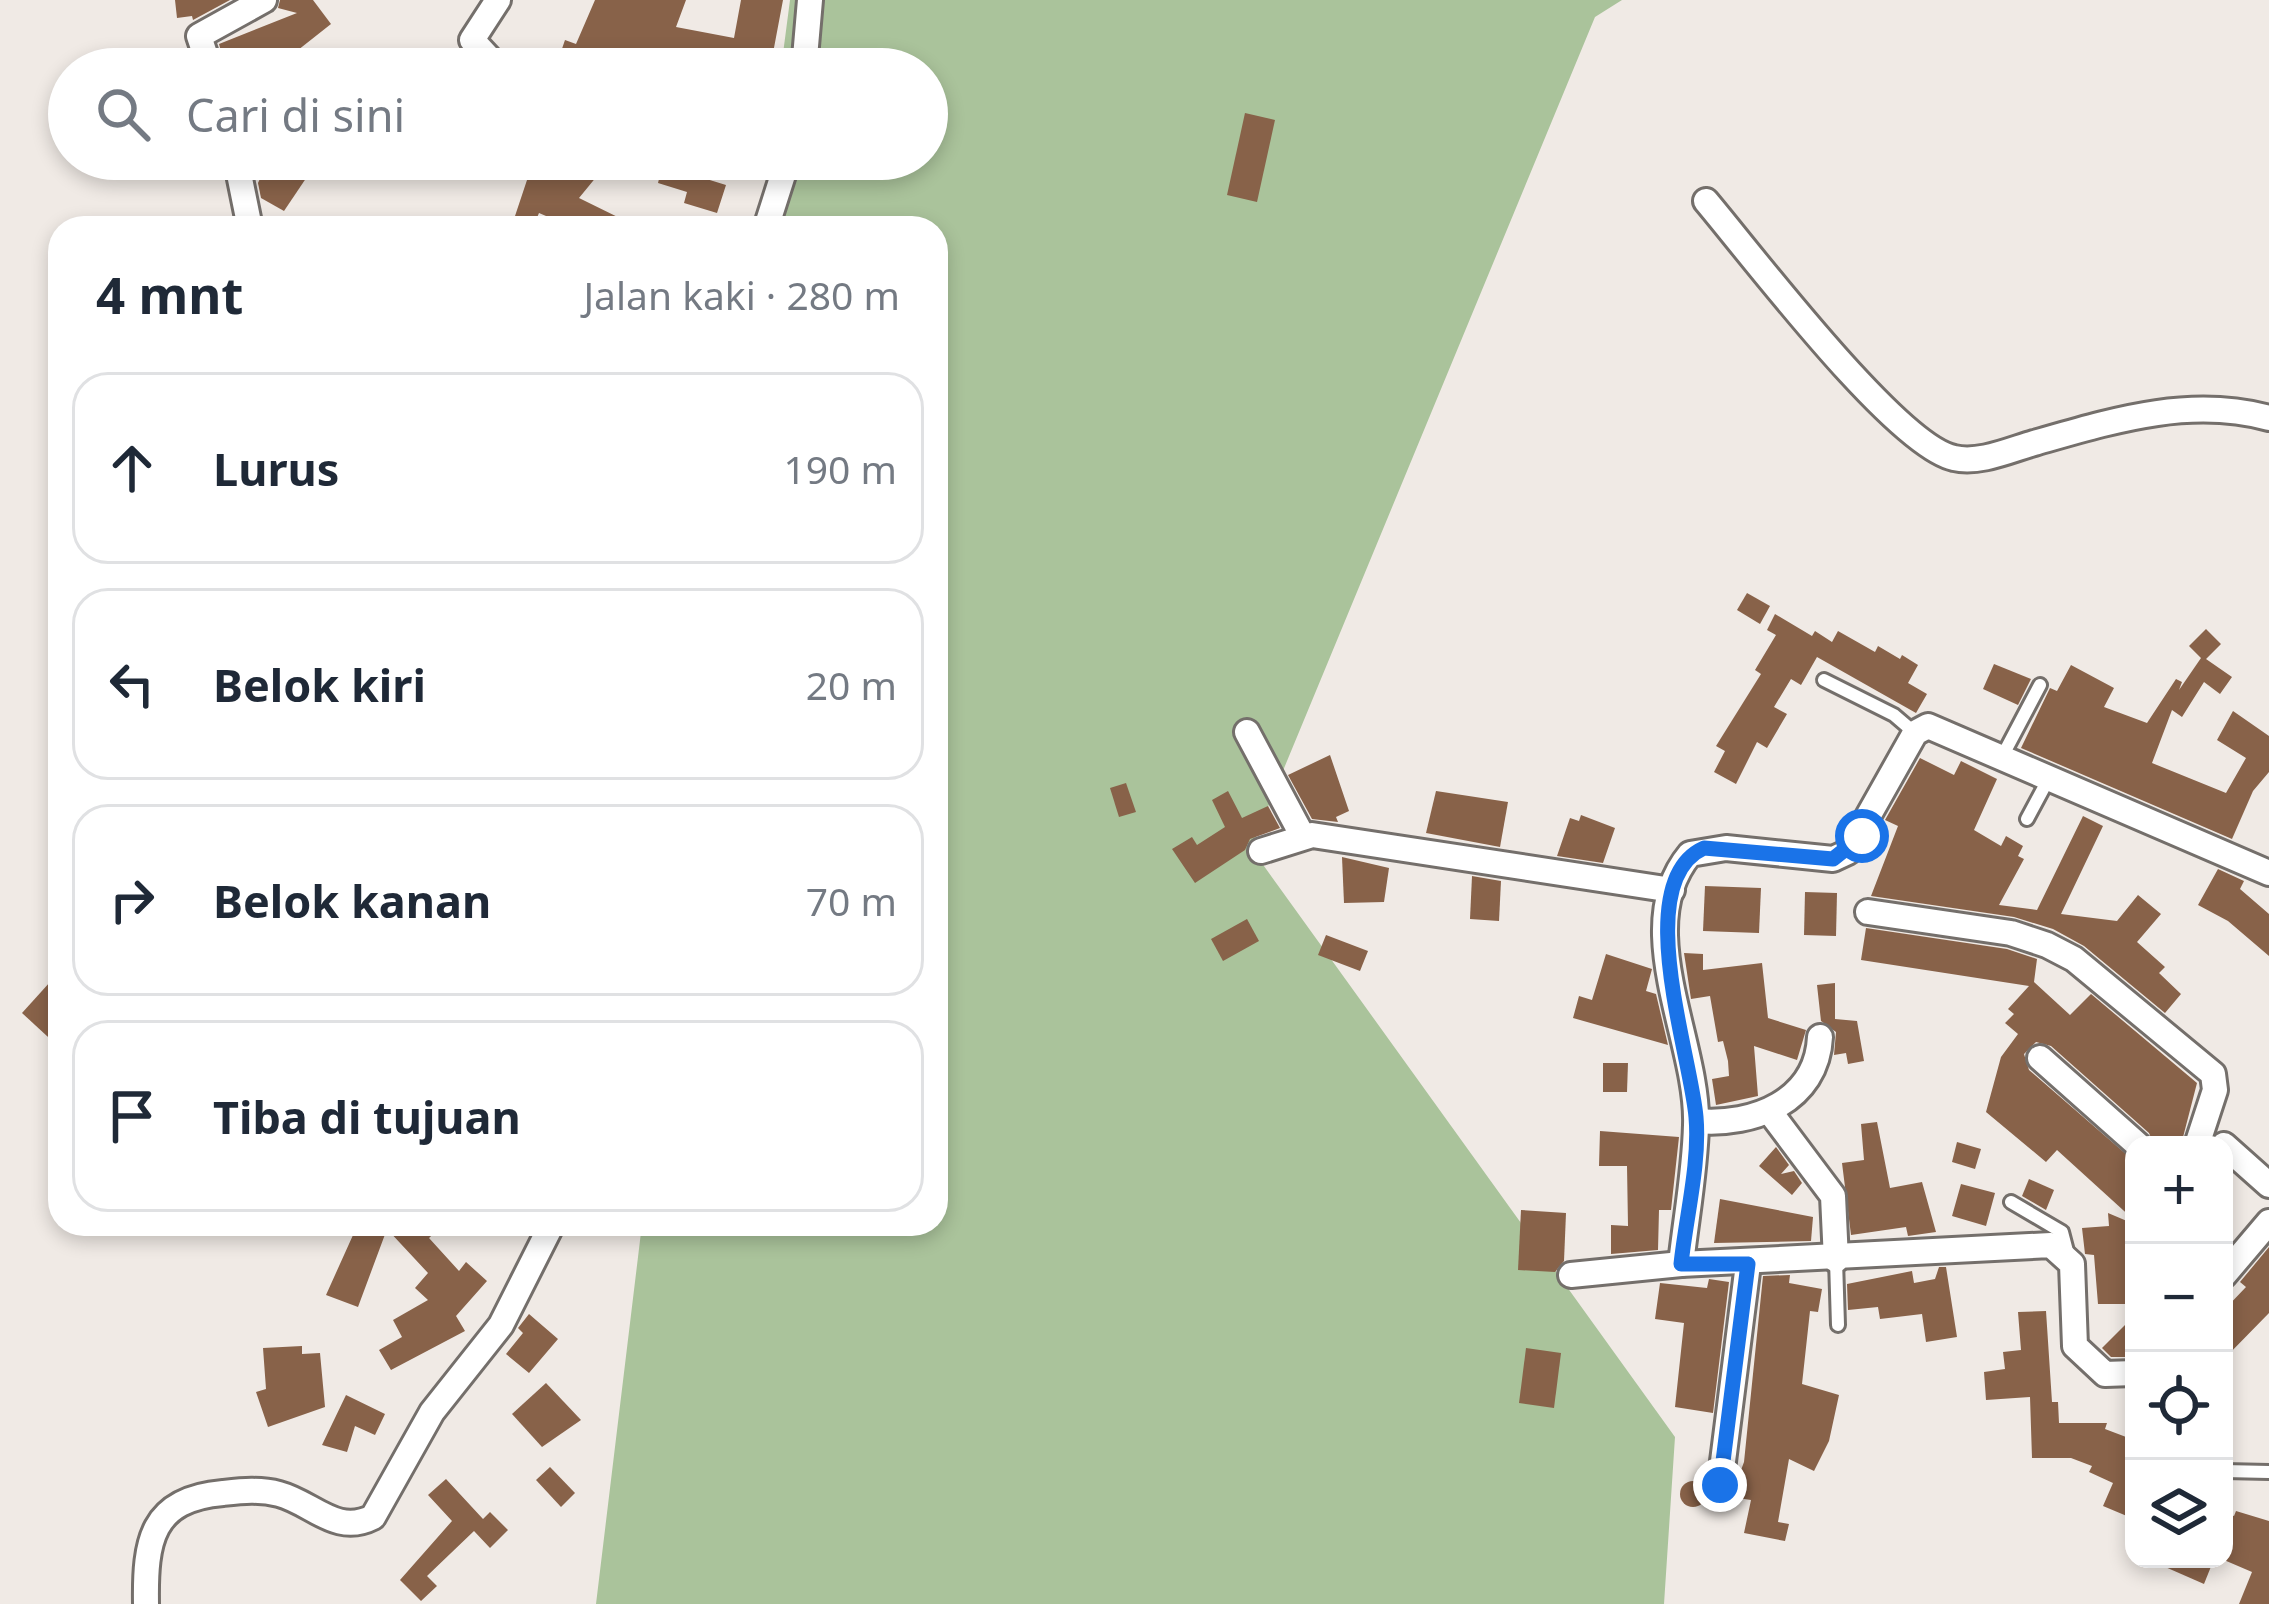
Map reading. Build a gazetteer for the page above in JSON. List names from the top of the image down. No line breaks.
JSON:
{"page":{"search":"Cari di sini","heading":["4 mnt","Jalan kaki · 280 m"],"list":[["Lurus","190 m"],["Belok kiri","20 m"],["Belok kanan","70 m"],"Tiba di tujuan"],"map_buttons":["+","−"]}}
